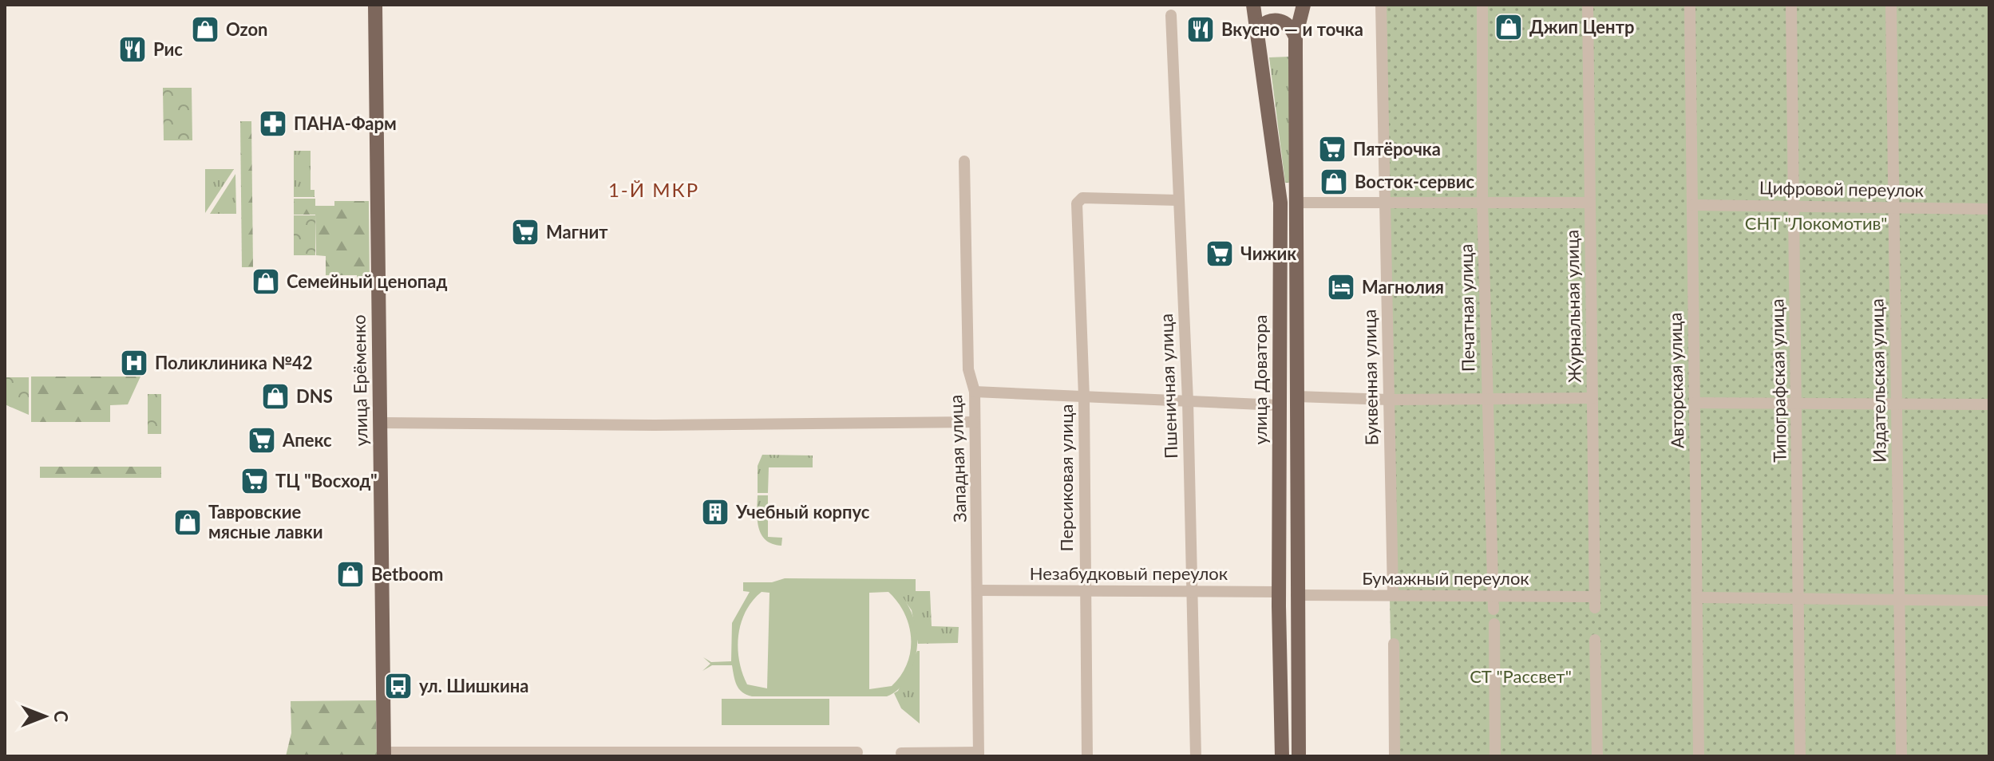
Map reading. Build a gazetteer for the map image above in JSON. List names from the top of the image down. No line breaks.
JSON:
{"streets":{"main road":["улица Доватора","улица Ерёменко"],"street":["Цифровой переулок","Журнальная улица","Печатная улица","Буквенная улица","Авторская улица","Типографская улица","Издательская улица","Пшеничная улица","Западная улица","Персиковая улица","Незабудковый переулок","Бумажный переулок"]},"crossings":[["Цифровой переулок","Авторская улица"],["Цифровой переулок","Типографская улица"],["Цифровой переулок","Издательская улица"],["Журнальная улица","Бумажный переулок"],["Печатная улица","Бумажный переулок"],["Буквенная улица","Бумажный переулок"],["улица Доватора","Незабудковый переулок"],["улица Доватора","Бумажный переулок"],["Пшеничная улица","Персиковая улица"],["Пшеничная улица","Незабудковый переулок"],["Западная улица","Незабудковый переулок"],["Персиковая улица","Незабудковый переулок"]],"districts":["1-Й МКР"],"parks":["СНТ \"Локомотив\"","СТ \"Рассвет\""],"places":{"shop":["Джип Центр","Ozon","Восток-сервис","Семейный ценопад","DNS","Тавровские мясные лавки","Betboom"],"restaurant":["Вкусно — и точка","Рис"],"pharmacy":["ПАНА-Фарм"],"supermarket":["Пятёрочка","Магнит","Чижик","Апекс","ТЦ \"Восход\""],"hotel":["Магнолия"],"hospital":["Поликлиника №42"],"building":["Учебный корпус"],"bus stop":["ул. Шишкина"]},"north":"right"}
